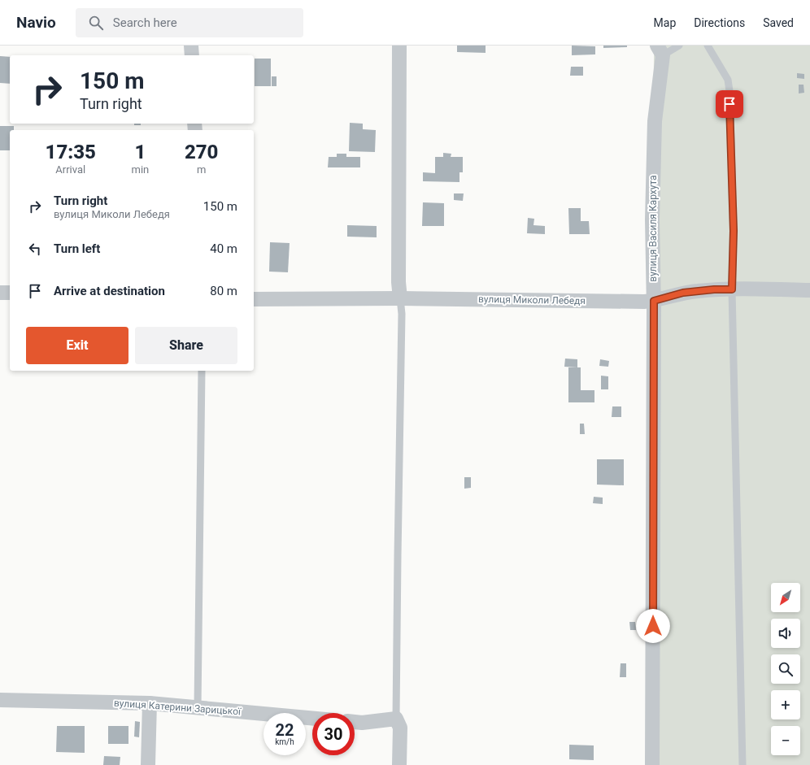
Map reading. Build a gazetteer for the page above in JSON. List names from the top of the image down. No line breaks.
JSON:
{"streets":{"street":["вулиця Василя Кархута","вулиця Миколи Лебедя","вулиця Катерини Зарицької"]},"crossings":[["вулиця Василя Кархута","вулиця Миколи Лебедя"]],"north":"bottom left","page":{"header":"Navio","search":"Search here","nav":["Map","Directions","Saved"],"turn":["150 m","Turn right"],"eta":["17:35","Arrival","1","min","270","m"],"list":[{"name":"Turn right","note":"вулиця Миколи Лебедя","value":"150 m"},{"name":"Turn left","value":"40 m"},{"name":"Arrive at destination","value":"80 m"}],"buttons":["Exit","Share"],"map_buttons":["+","−"],"speed":"22 km/h","limit":"30"}}
